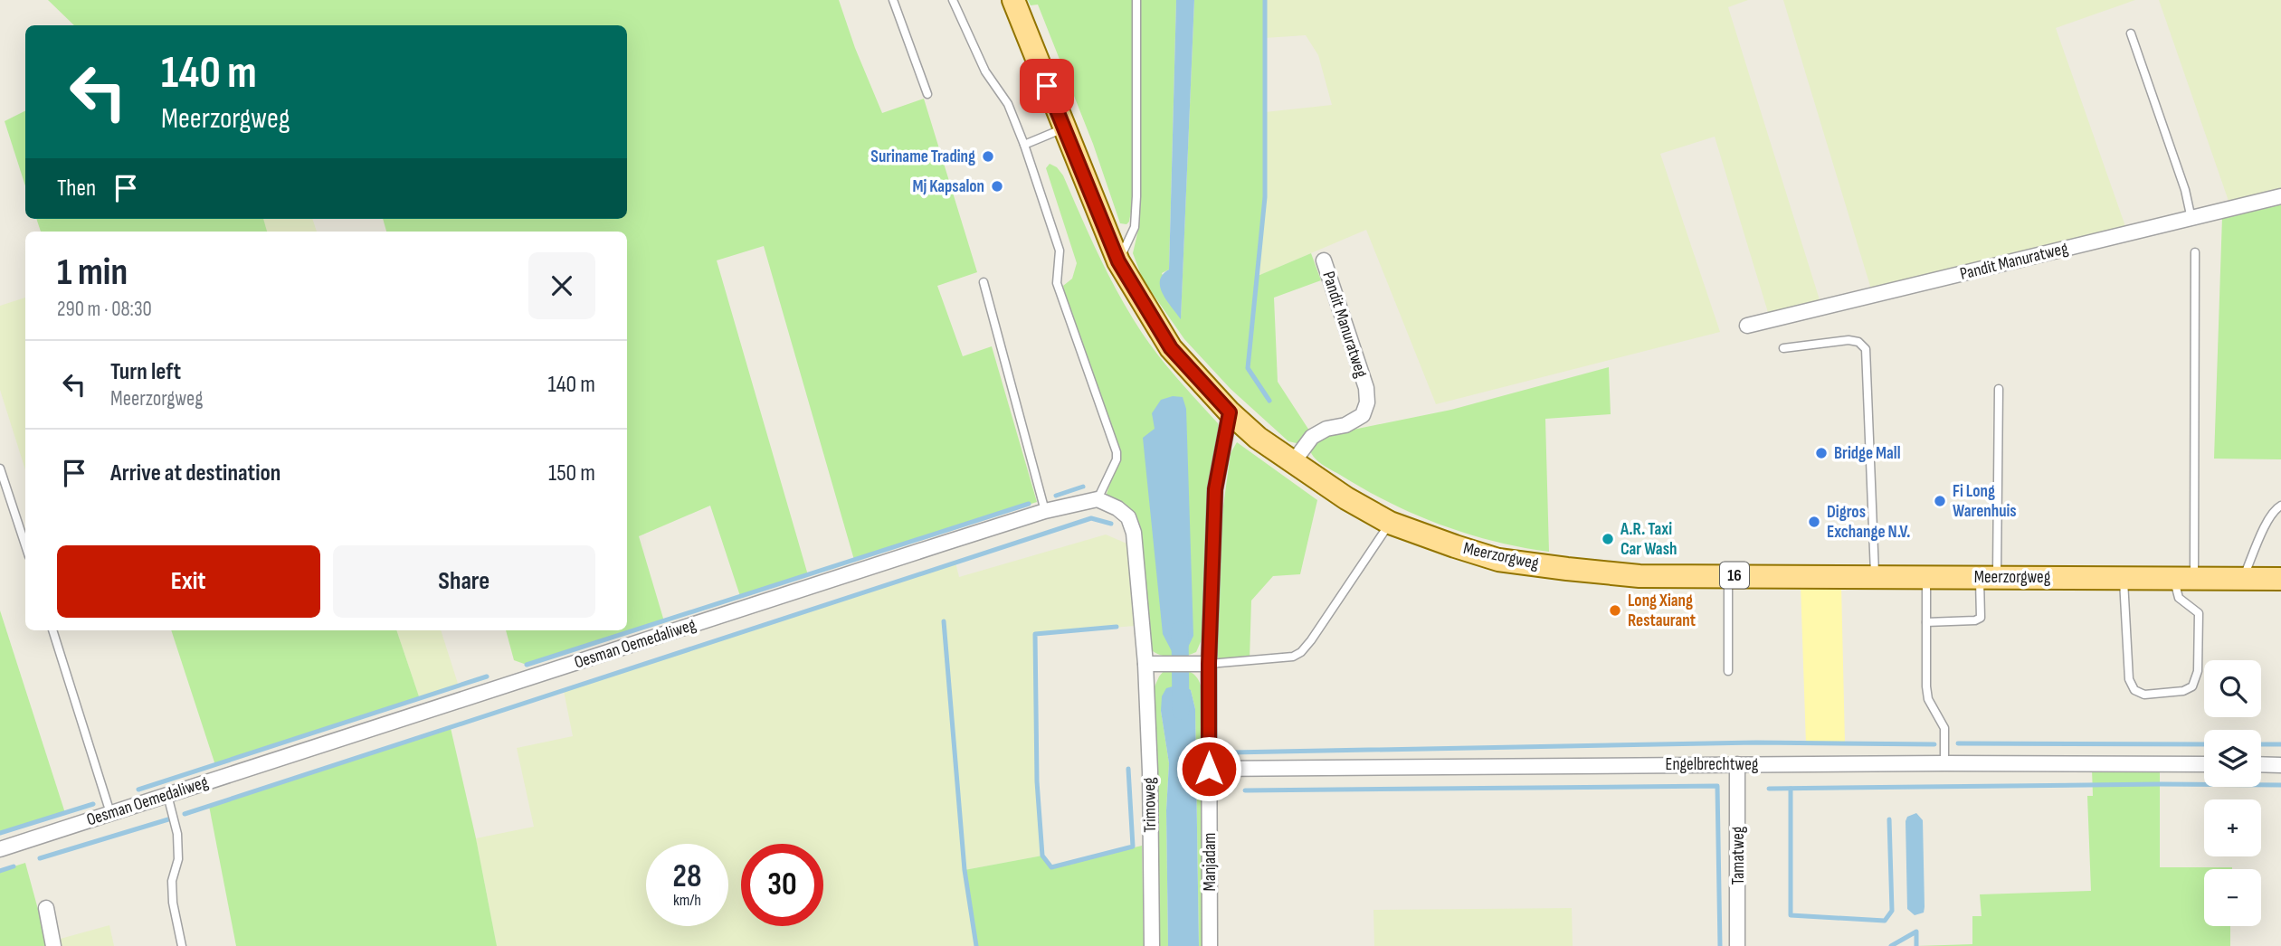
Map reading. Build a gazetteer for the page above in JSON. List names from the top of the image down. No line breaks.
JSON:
{"streets":{"main road":["Meerzorgweg","16"],"street":["Pandit Manuratweg","Oesman Oemedaliweg","Engelbrechtweg","Trimoweg","Tamatweg","Manjadam"]},"crossings":[["Pandit Manuratweg","Meerzorgweg"],["Meerzorgweg","Manjadam"],["Engelbrechtweg","Tamatweg"],["Engelbrechtweg","Manjadam"]],"places":["Suriname Trading","Mj Kapsalon","Bridge Mall","Fi Long Warenhuis","Digros Exchange N.V.","A.R. Taxi Car Wash","Long Xiang Restaurant"],"page":{"turn":["140 m","Meerzorgweg"],"then":"Then","heading":["1 min","290 m · 08:30"],"list":[{"name":"Turn left","note":"Meerzorgweg","value":"140 m"},{"name":"Arrive at destination","value":"150 m"}],"buttons":["Exit","Share"],"map_buttons":["+","−"],"speed":"28 km/h","limit":"30"}}
